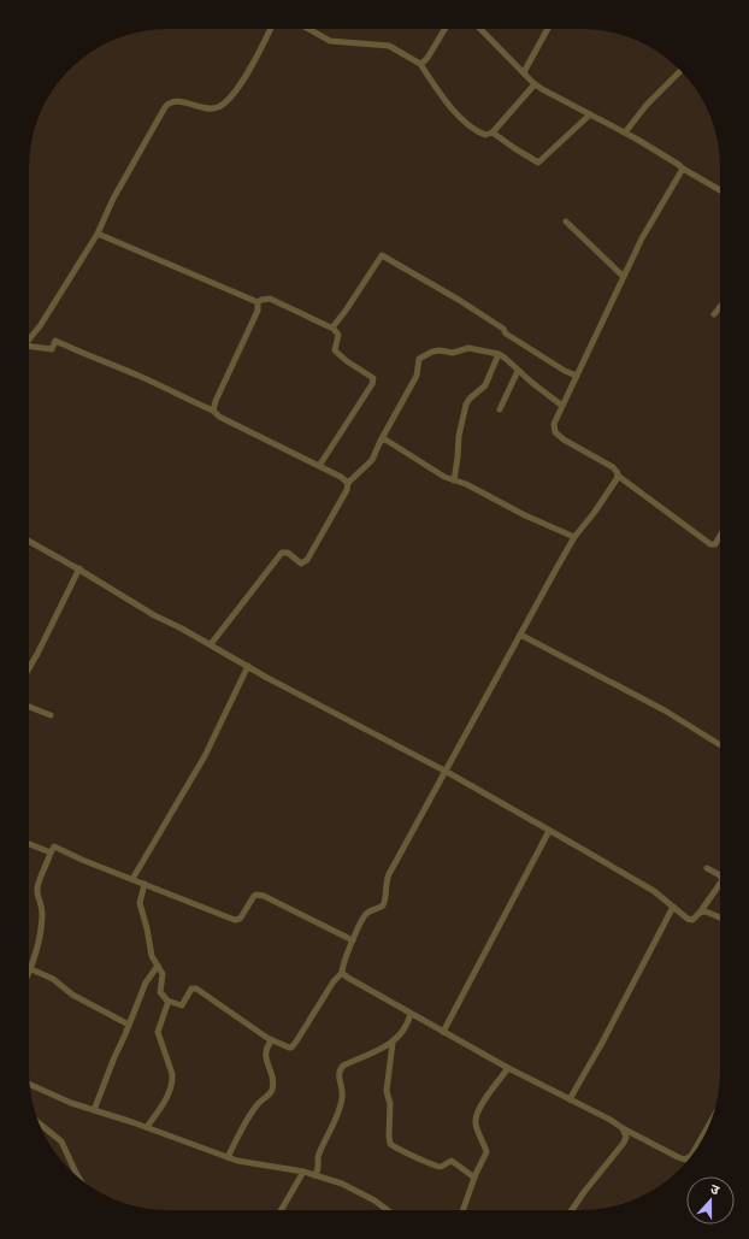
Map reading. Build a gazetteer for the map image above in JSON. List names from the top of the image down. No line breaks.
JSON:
{"north":"top"}
